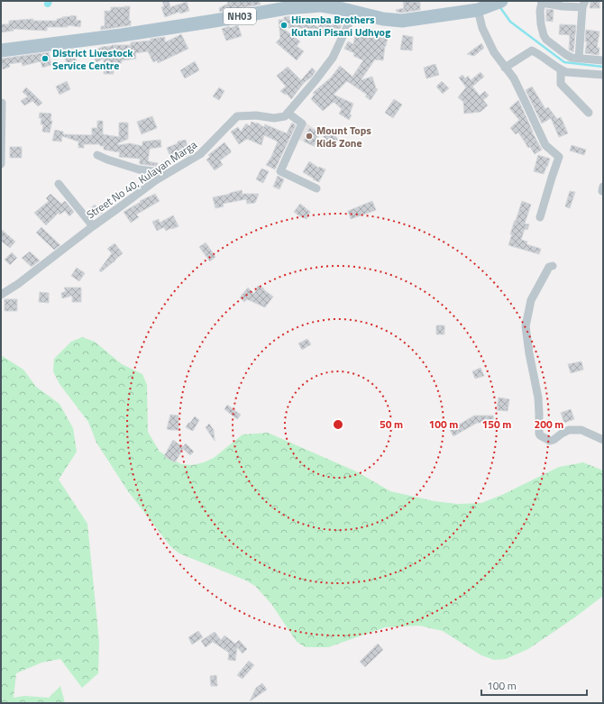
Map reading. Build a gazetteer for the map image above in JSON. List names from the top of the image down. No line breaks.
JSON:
{"streets":{"main road":["NH03"],"street":["Street No 40, Kulayan Marga"]},"places":["Hiramba Brothers Kutani Pisani Udhyog","District Livestock Service Centre","Mount Tops Kids Zone"],"scale_bar":"100 m","rings":["50 m","100 m","150 m","200 m"]}
